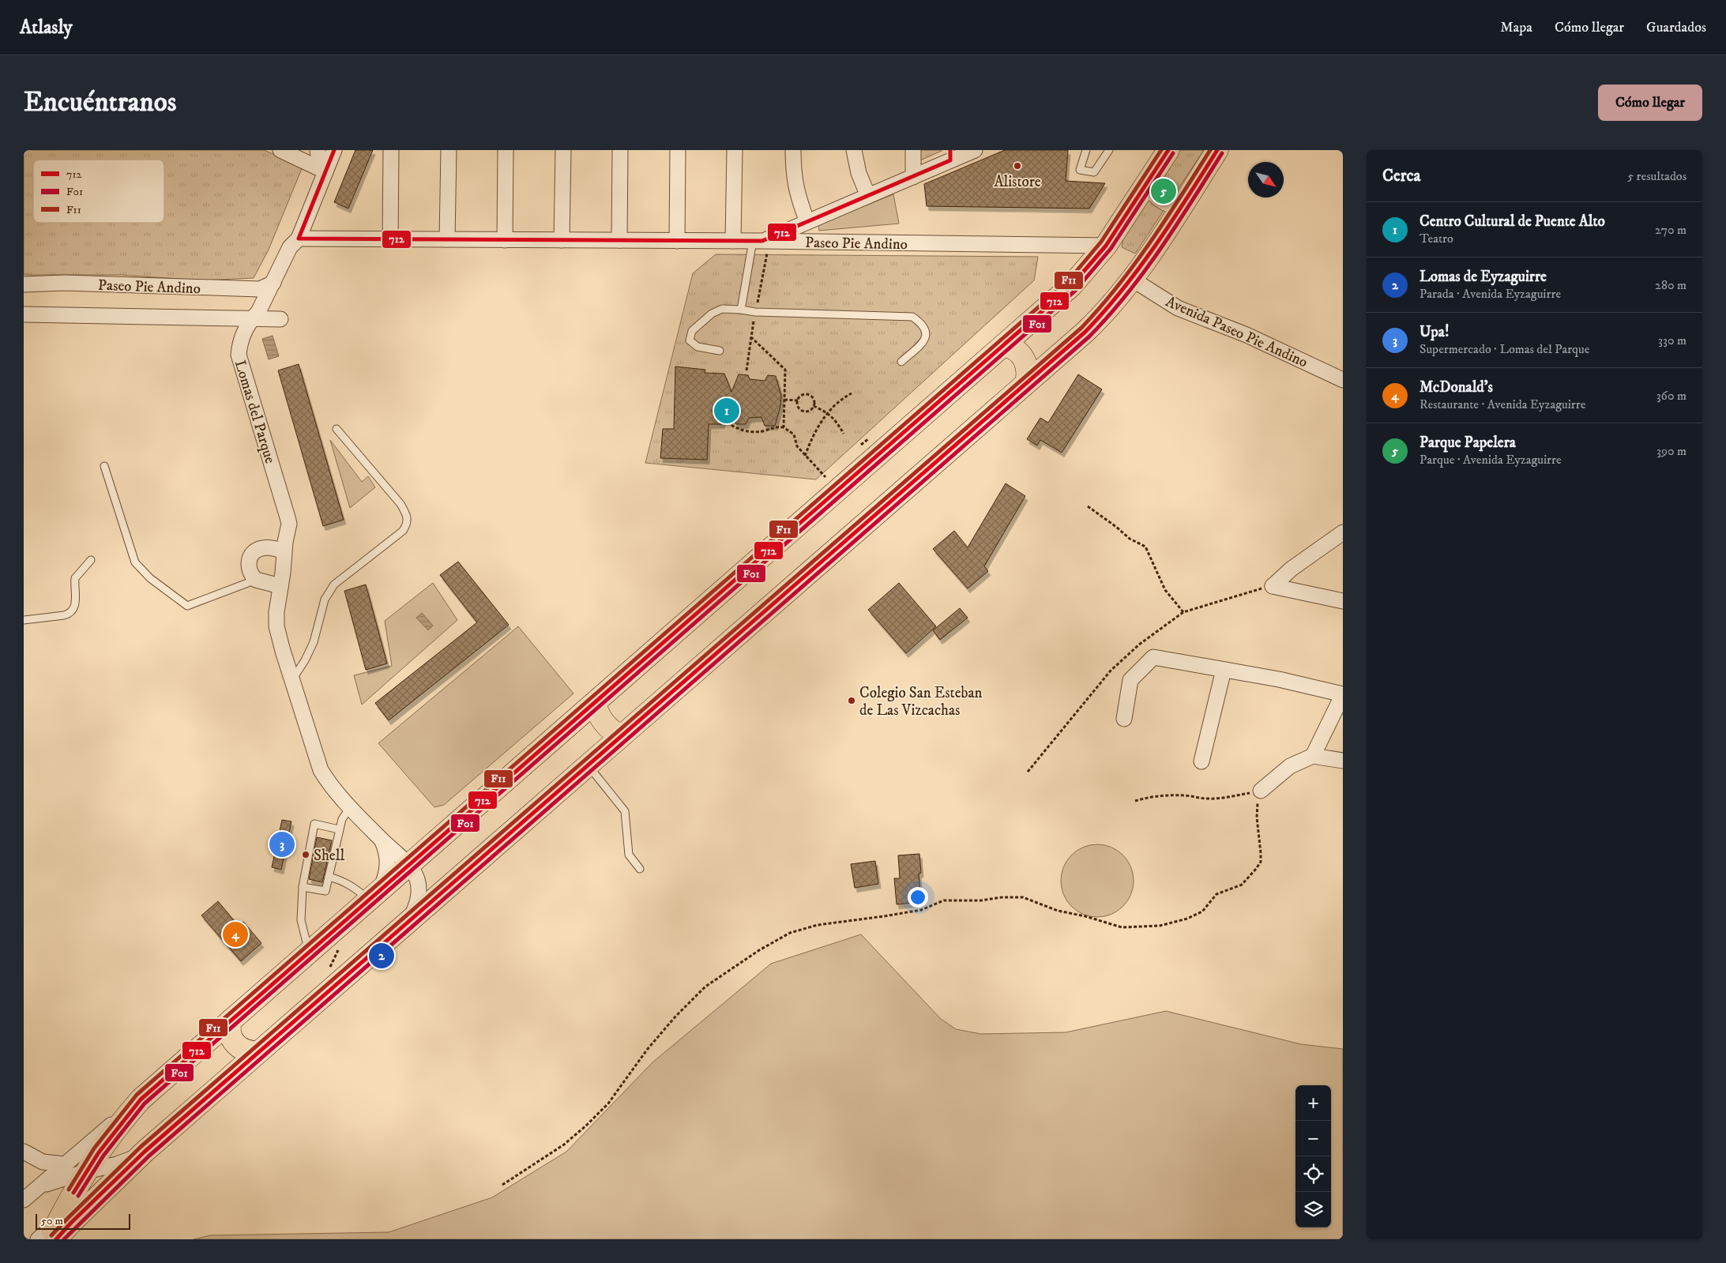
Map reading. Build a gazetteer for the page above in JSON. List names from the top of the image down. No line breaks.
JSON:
{"streets":{"street":["Paseo Pie Andino","Avenida Paseo Pie Andino","Lomas del Parque"]},"crossings":[["Paseo Pie Andino","Lomas del Parque"]],"places":["Alistore","Colegio San Esteban de Las Vizcachas","Shell"],"lines":["transit line 712","transit line F11","transit line F01"],"legend":["712","F01","F11"],"scale_bar":"50 m","north":"bottom right","page":{"header":"Atlasly","nav":["Mapa","Cómo llegar","Guardados"],"buttons":"Cómo llegar","title":"Encuéntranos","heading":["Cerca","5 resultados"],"pins":["5","1","3","4","2"],"list":[{"mark":"1","name":"Centro Cultural de Puente Alto","note":"Teatro","value":"270 m"},{"mark":"2","name":"Lomas de Eyzaguirre","note":"Parada · Avenida Eyzaguirre","value":"280 m"},{"mark":"3","name":"Upa!","note":"Supermercado · Lomas del Parque","value":"330 m"},{"mark":"4","name":"McDonald's","note":"Restaurante · Avenida Eyzaguirre","value":"360 m"},{"mark":"5","name":"Parque Papelera","note":"Parque · Avenida Eyzaguirre","value":"390 m"}],"map_buttons":["+","−"],"scale":"50 m"}}
